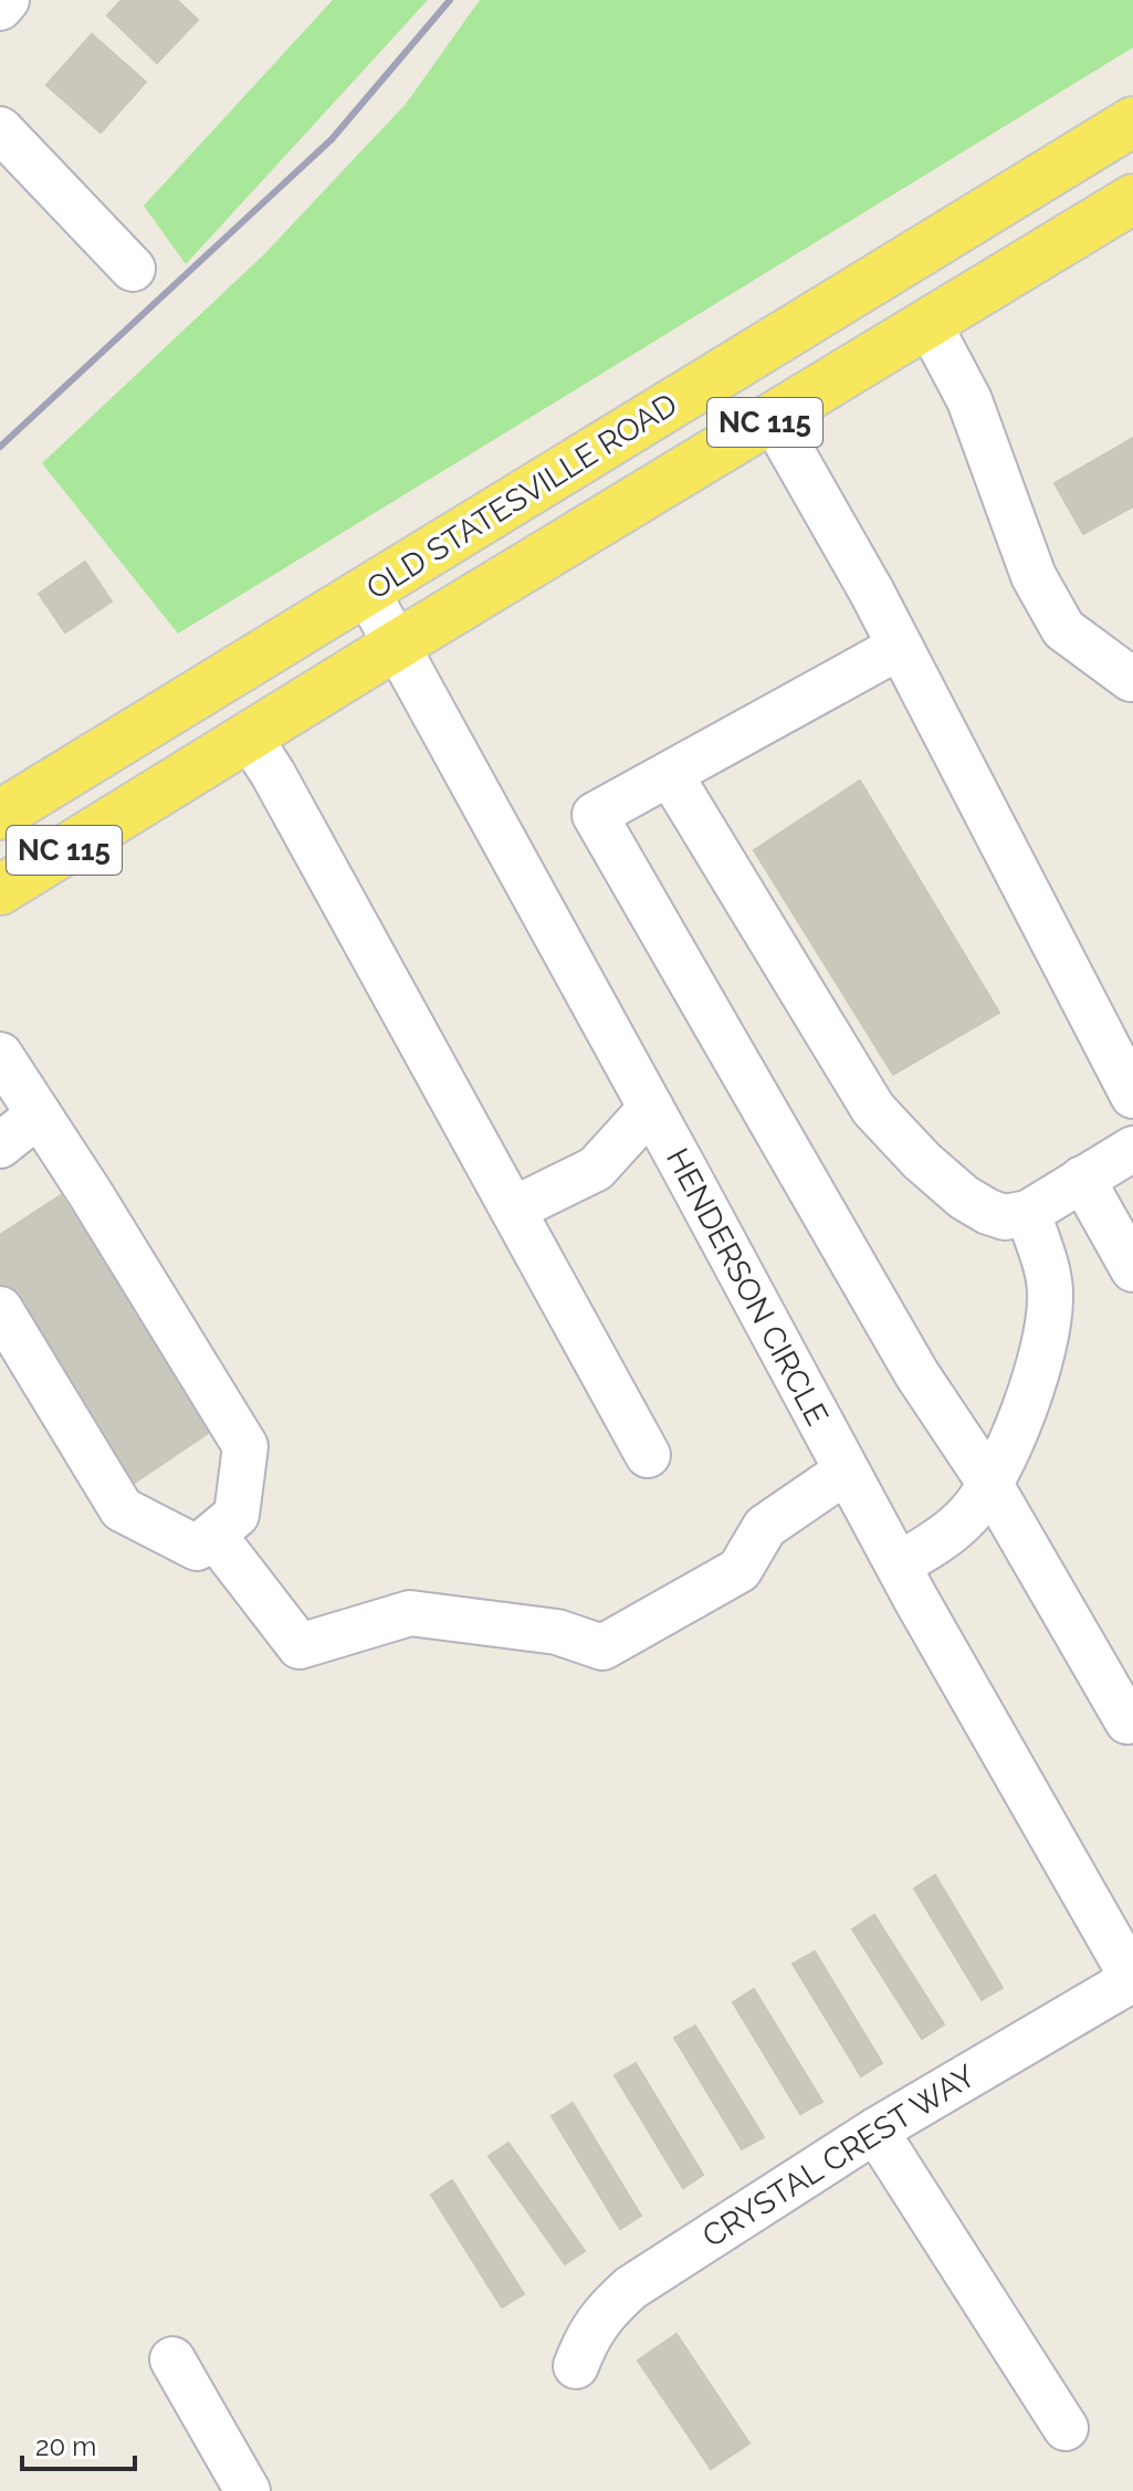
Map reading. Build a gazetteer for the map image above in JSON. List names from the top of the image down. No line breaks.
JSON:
{"streets":{"main road":["NC 115","OLD STATESVILLE ROAD"],"street":["HENDERSON CIRCLE","CRYSTAL CREST WAY"]},"crossings":[["OLD STATESVILLE ROAD","HENDERSON CIRCLE"],["HENDERSON CIRCLE","CRYSTAL CREST WAY"]],"scale_bar":"20 m"}
